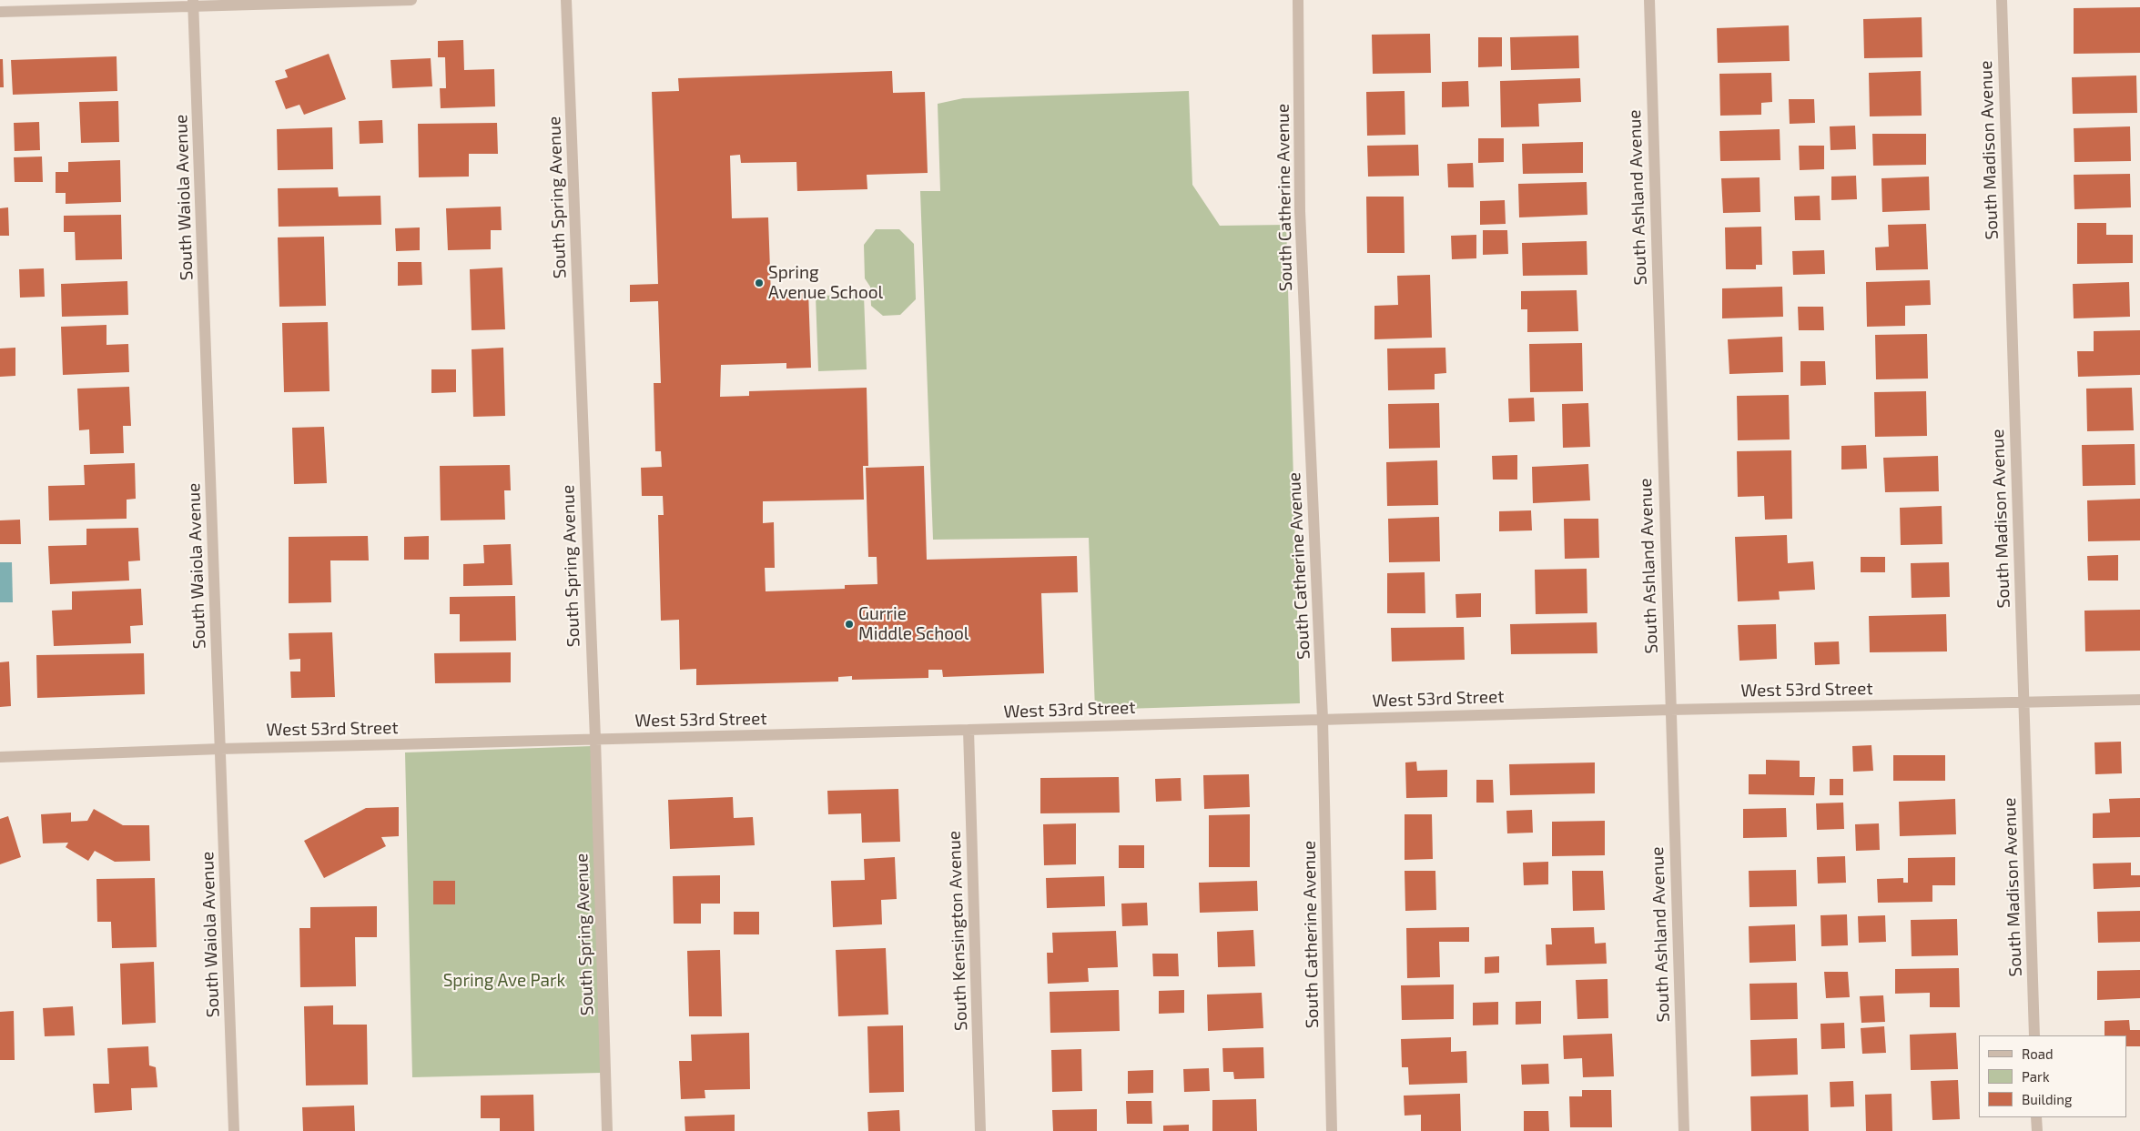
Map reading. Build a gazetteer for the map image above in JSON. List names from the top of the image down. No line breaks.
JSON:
{"streets":{"street":["South Madison Avenue","South Waiola Avenue","South Spring Avenue","South Catherine Avenue","South Ashland Avenue","West 53rd Street","South Kensington Avenue"]},"crossings":[["South Madison Avenue","West 53rd Street"],["South Waiola Avenue","West 53rd Street"],["South Spring Avenue","West 53rd Street"],["South Catherine Avenue","West 53rd Street"],["South Ashland Avenue","West 53rd Street"],["West 53rd Street","South Kensington Avenue"]],"parks":["Spring Ave Park"],"places":["Spring Avenue School","Gurrie Middle School"],"legend":["Road","Park","Building"]}
